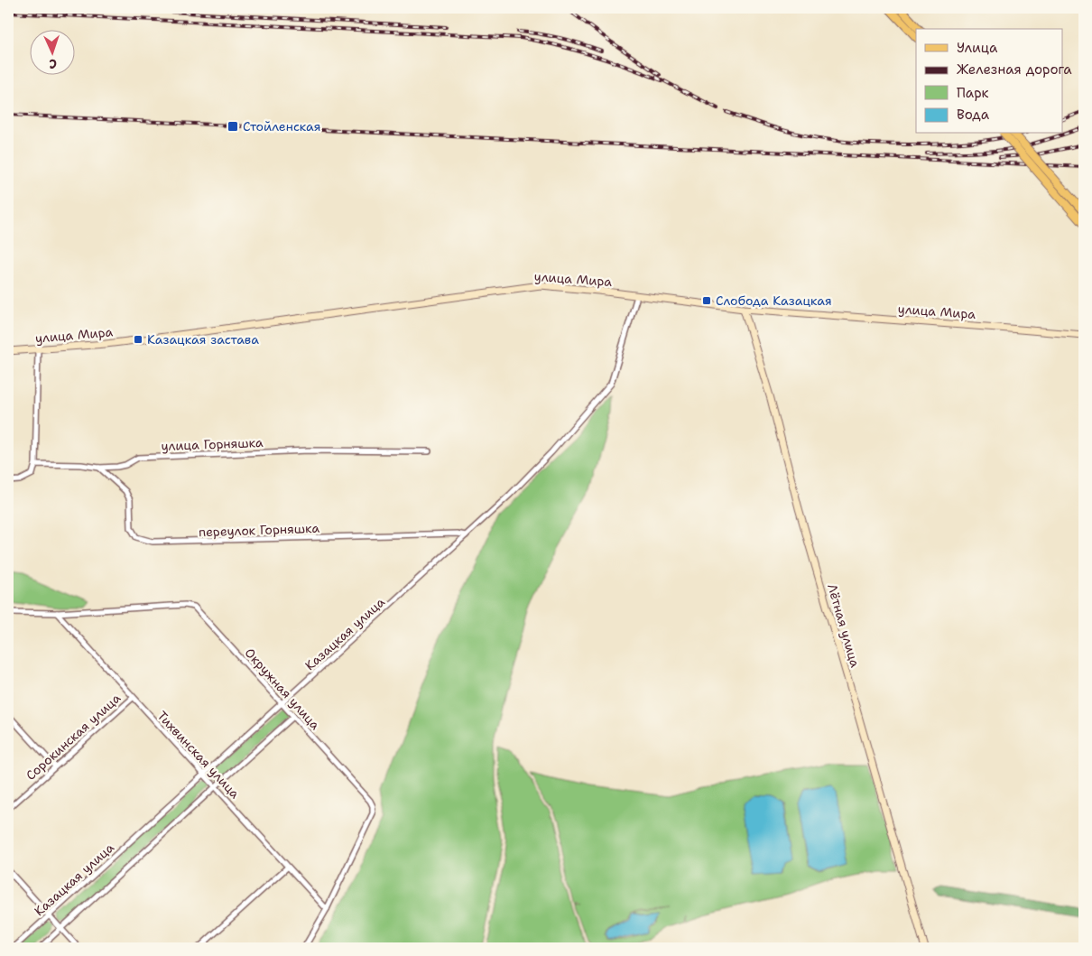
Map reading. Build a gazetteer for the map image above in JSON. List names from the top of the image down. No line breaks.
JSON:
{"streets":{"main road":["улица Мира","Лётная улица"],"street":["улица Горняшка","переулок Горняшка","Казацкая улица","Окружная улица","Сорокинская улица","Тихвинская улица"]},"crossings":[["улица Мира","Лётная улица"],["улица Мира","Казацкая улица"],["улица Горняшка","переулок Горняшка"],["переулок Горняшка","Казацкая улица"],["Казацкая улица","Окружная улица"],["Казацкая улица","Тихвинская улица"],["Окружная улица","Тихвинская улица"],["Сорокинская улица","Тихвинская улица"]],"places":{"transit":["Стойленская","Слобода Казацкая","Казацкая застава"]},"legend":["Улица","Железная дорога","Парк","Вода"],"north":"bottom"}
